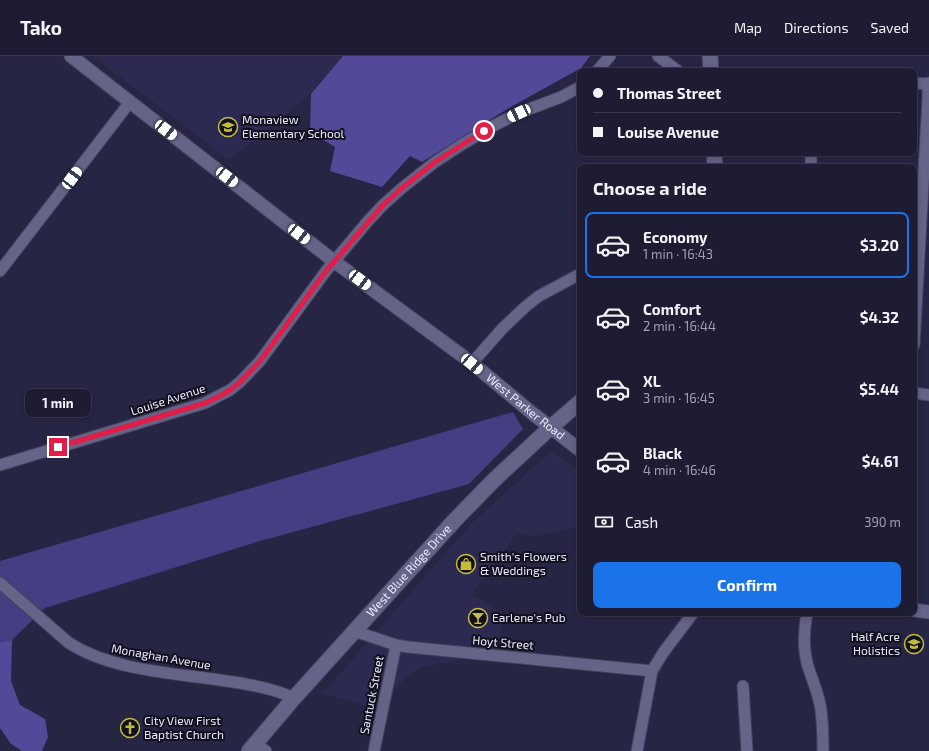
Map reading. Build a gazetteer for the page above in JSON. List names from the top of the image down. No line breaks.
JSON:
{"streets":{"main road":["West Blue Ridge Drive"],"street":["Louise Avenue","West Parker Road","Hoyt Street","Monaghan Avenue","Santuck Street"]},"crossings":[["Louise Avenue","West Parker Road"],["West Parker Road","West Blue Ridge Drive"],["West Blue Ridge Drive","Hoyt Street"],["West Blue Ridge Drive","Monaghan Avenue"],["Hoyt Street","Santuck Street"]],"places":{"school or university":["Monaview Elementary School","Half Acre Holistics"],"shop":["Smith's Flowers & Weddings"],"bar":["Earlene's Pub"],"church":["City View First Baptist Church"]},"page":{"header":"Tako","nav":["Map","Directions","Saved"],"banner":["Thomas Street","Louise Avenue"],"heading":"Choose a ride","list":[{"name":"Economy","note":"1 min · 16:43","value":"$3.20"},{"name":"Comfort","note":"2 min · 16:44","value":"$4.32"},{"name":"XL","note":"3 min · 16:45","value":"$5.44"},{"name":"Black","note":"4 min · 16:46","value":"$4.61"}],"bubble":"1 min","pay":["Cash","390 m"],"buttons":"Confirm"}}
